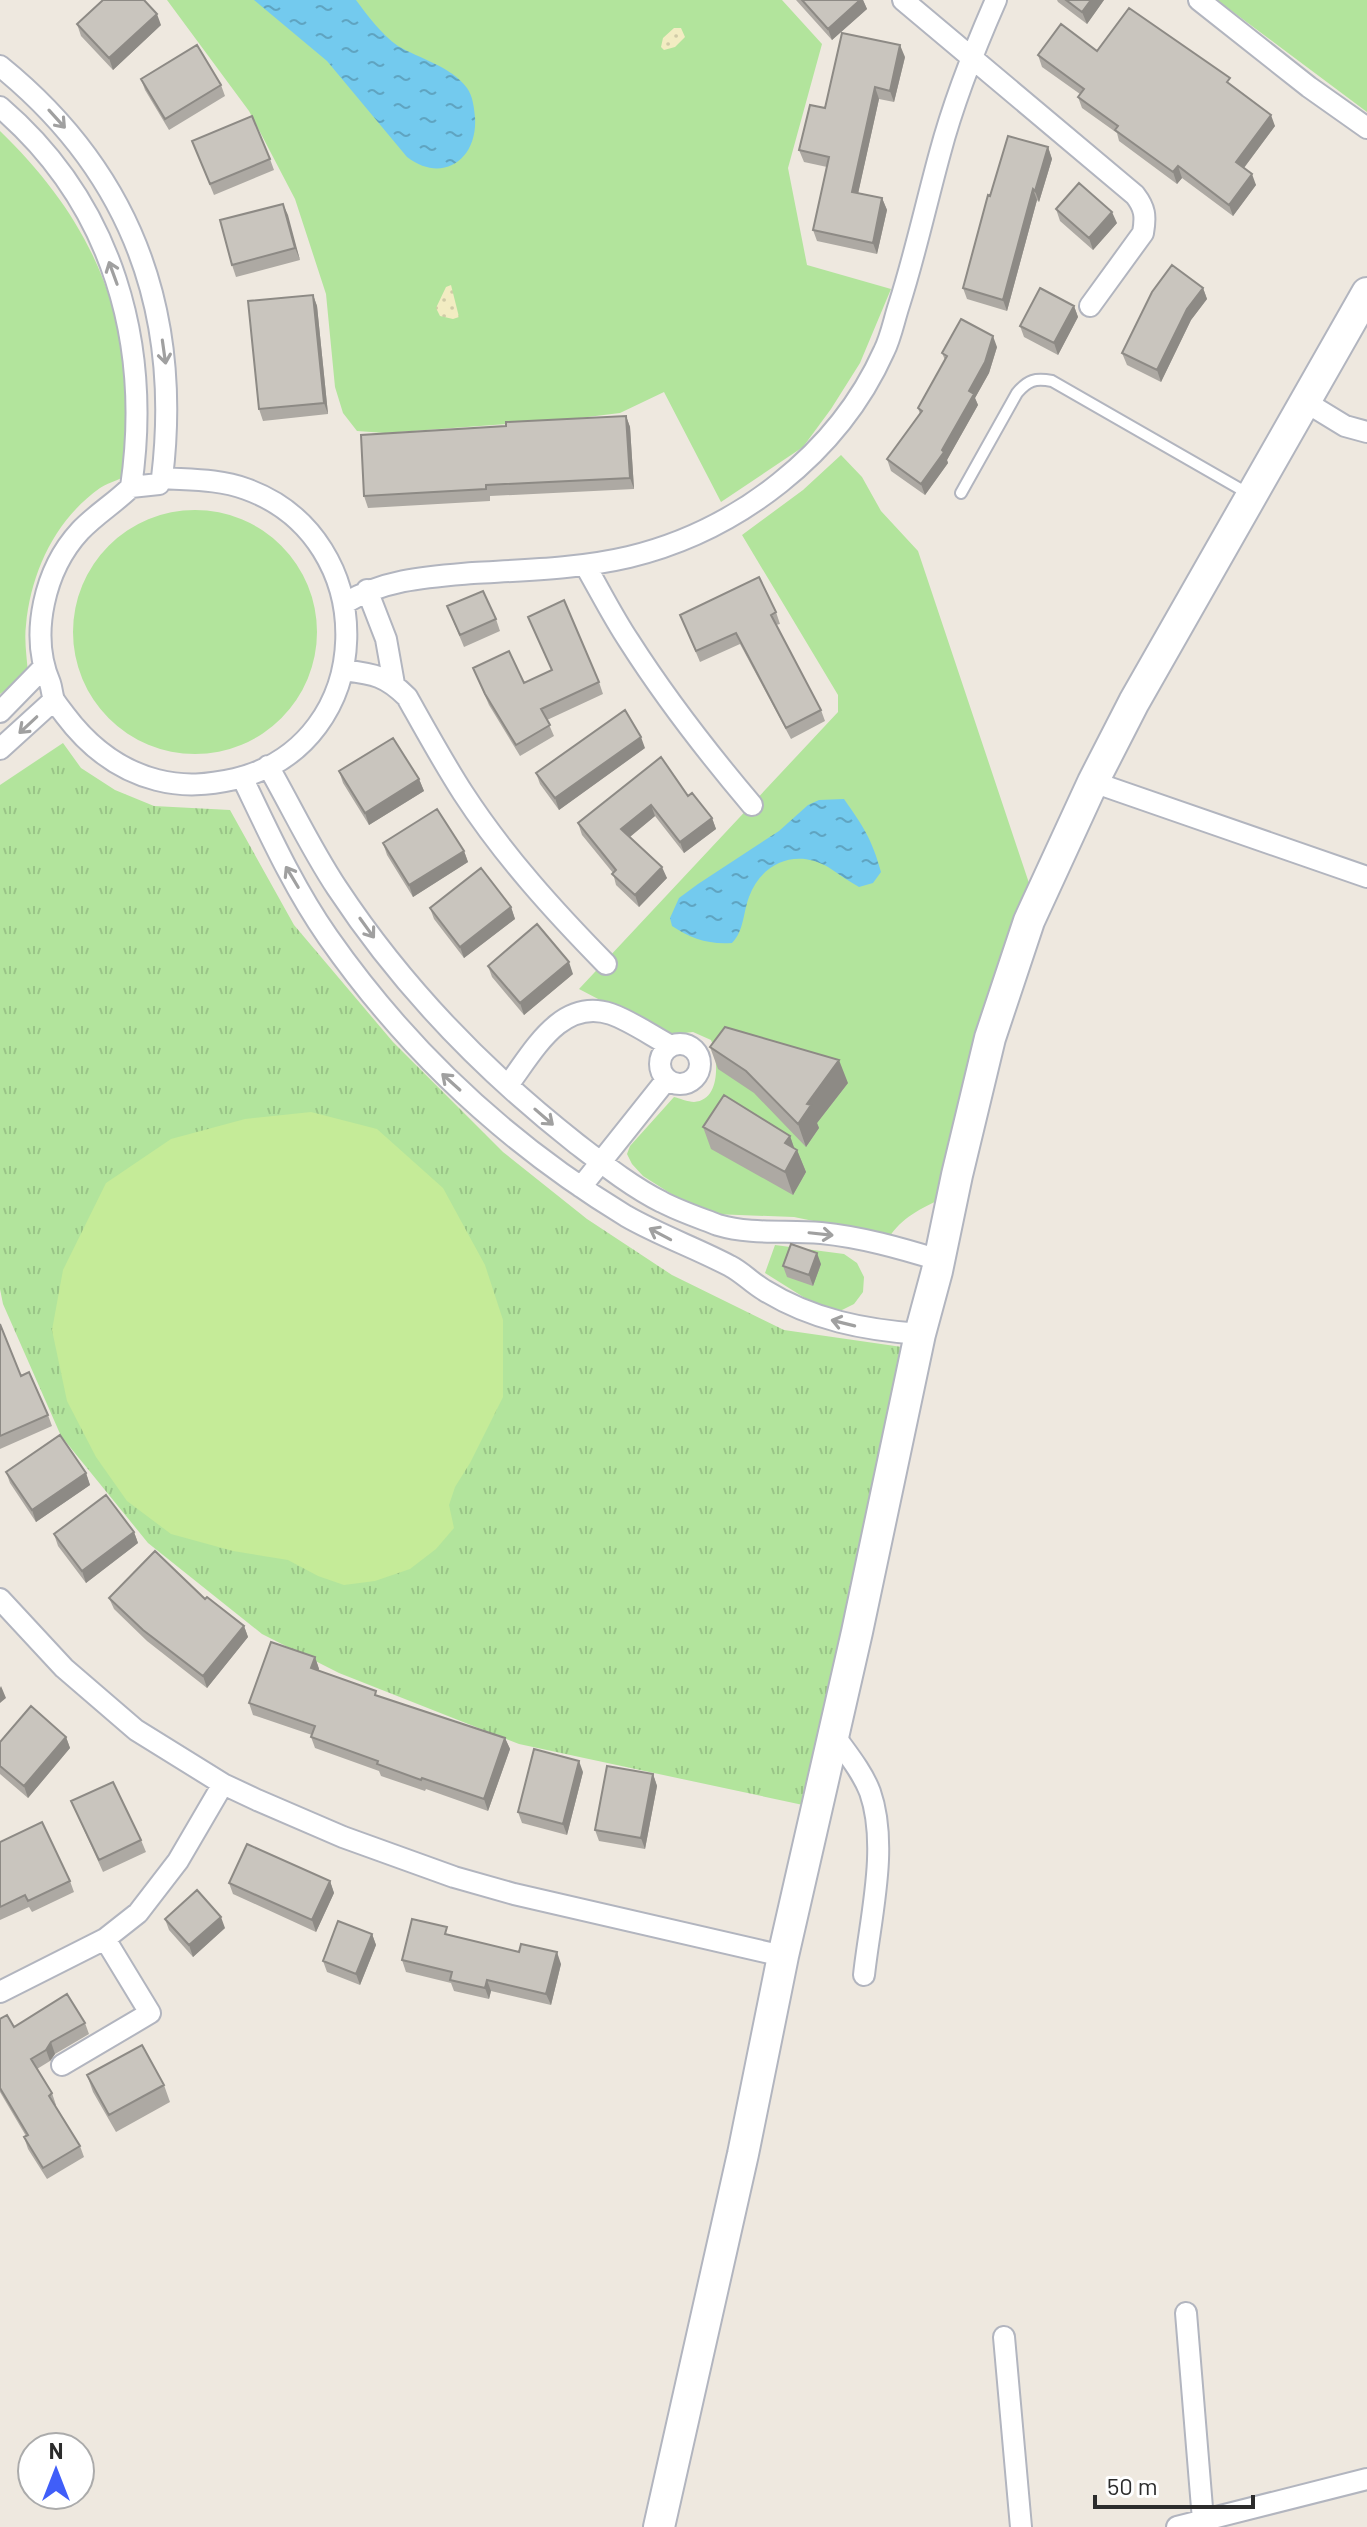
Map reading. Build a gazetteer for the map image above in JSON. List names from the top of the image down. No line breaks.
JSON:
{"scale_bar":"50 m","north":"top"}
